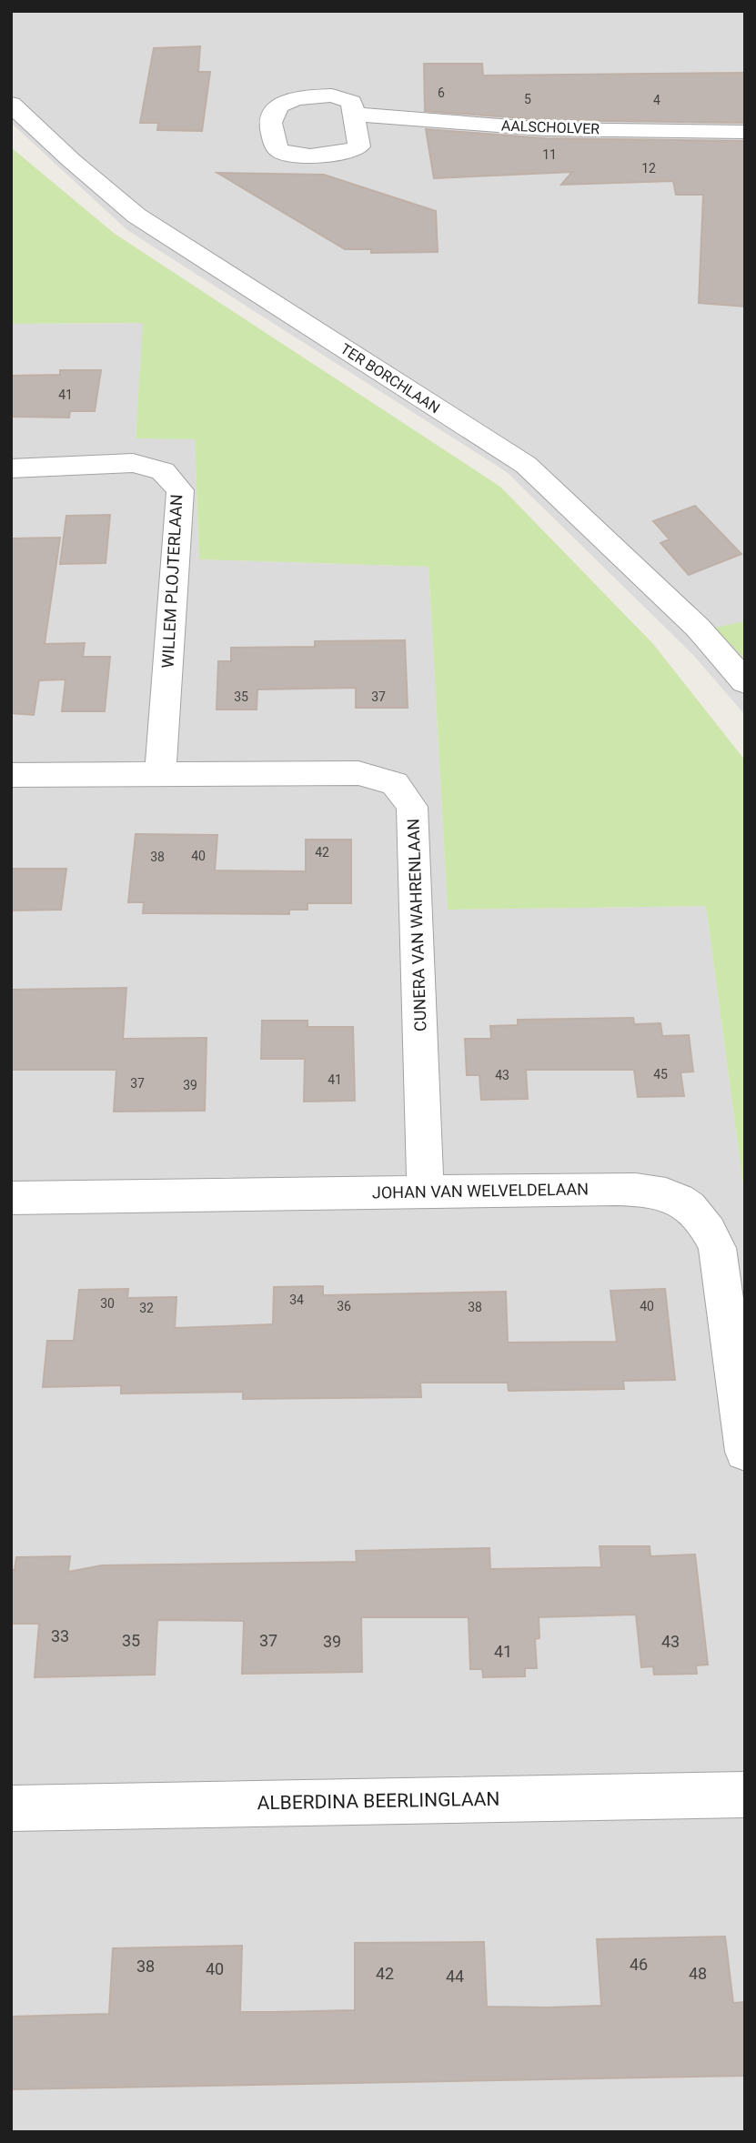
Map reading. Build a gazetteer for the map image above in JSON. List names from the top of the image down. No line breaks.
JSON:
{"streets":{"street":["AALSCHOLVER","TER BORCHLAAN","WILLEM PLOJTERLAAN","CUNERA VAN WAHRENLAAN","JOHAN VAN WELVELDELAAN","ALBERDINA BEERLINGLAAN"]},"crossings":[["WILLEM PLOJTERLAAN","CUNERA VAN WAHRENLAAN"],["CUNERA VAN WAHRENLAAN","JOHAN VAN WELVELDELAAN"]],"house_numbers":["6","5","4","11","12","41","35","37","42","40","38","45","43","41","37","39","34","30","36","40","38","32","33","35","37","39","43","41","46","38","40","42","48","44"]}
